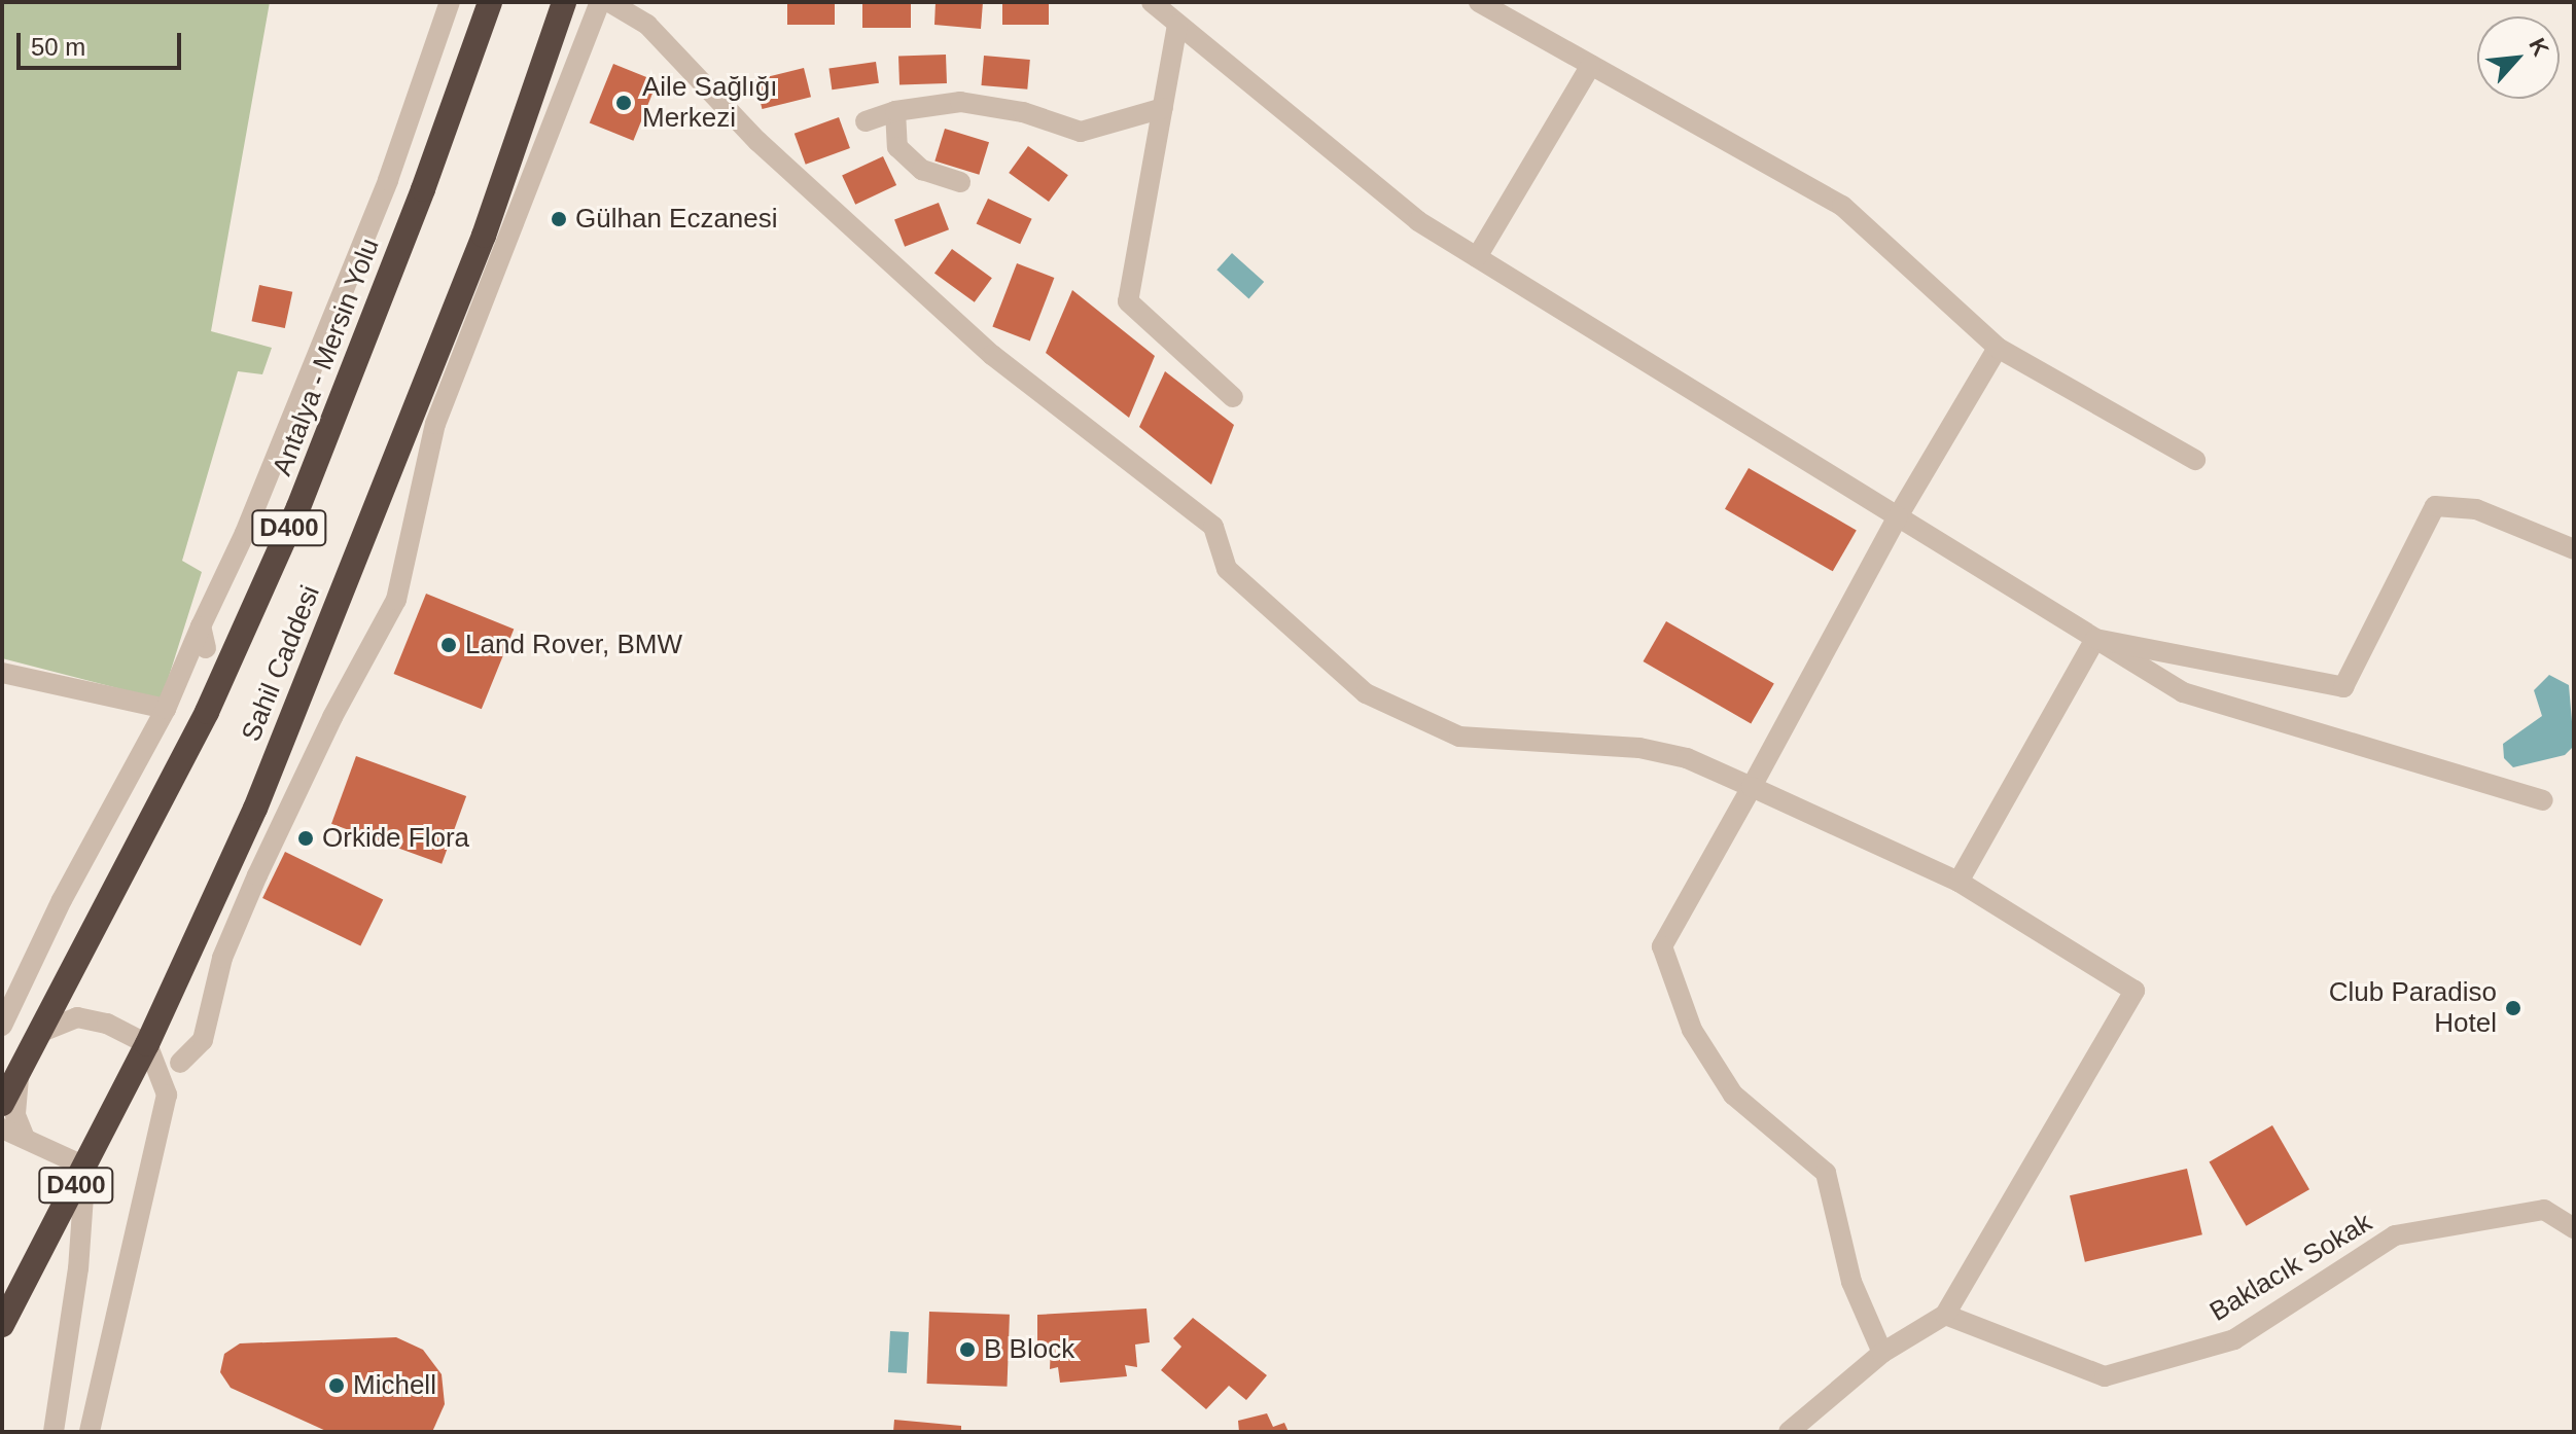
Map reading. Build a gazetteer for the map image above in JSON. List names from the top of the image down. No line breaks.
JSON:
{"streets":{"highway":["Antalya - Mersin Yolu","D400","Sahil Caddesi"],"street":["Baklacık Sokak"]},"crossings":[["Antalya - Mersin Yolu","D400"]],"places":["Aile Sağlığı Merkezi","Gülhan Eczanesi","Land Rover, BMW","Orkide Flora","Club Paradiso Hotel","B Block","Michell"],"scale_bar":"50 m","north":"top right"}
